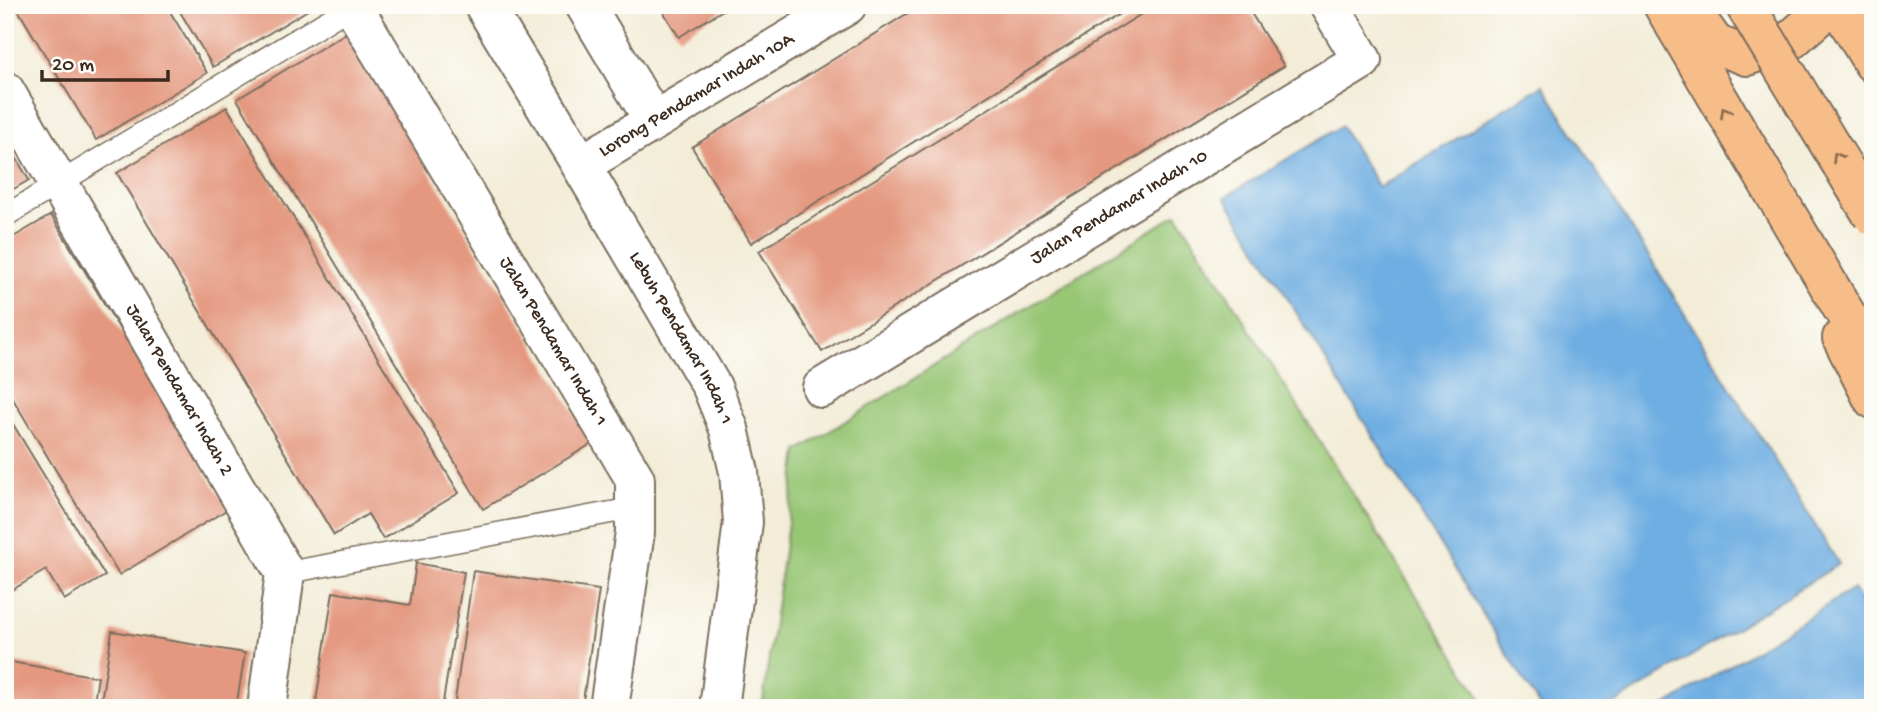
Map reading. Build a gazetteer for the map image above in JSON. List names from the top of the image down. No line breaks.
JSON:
{"streets":{"street":["Lorong Pendamar Indah 10A","Jalan Pendamar Indah 10","Lebuh Pendamar Indah 1","Jalan Pendamar Indah 1","Jalan Pendamar Indah 2"]},"crossings":[["Lorong Pendamar Indah 10A","Lebuh Pendamar Indah 1"]],"scale_bar":"20 m"}
